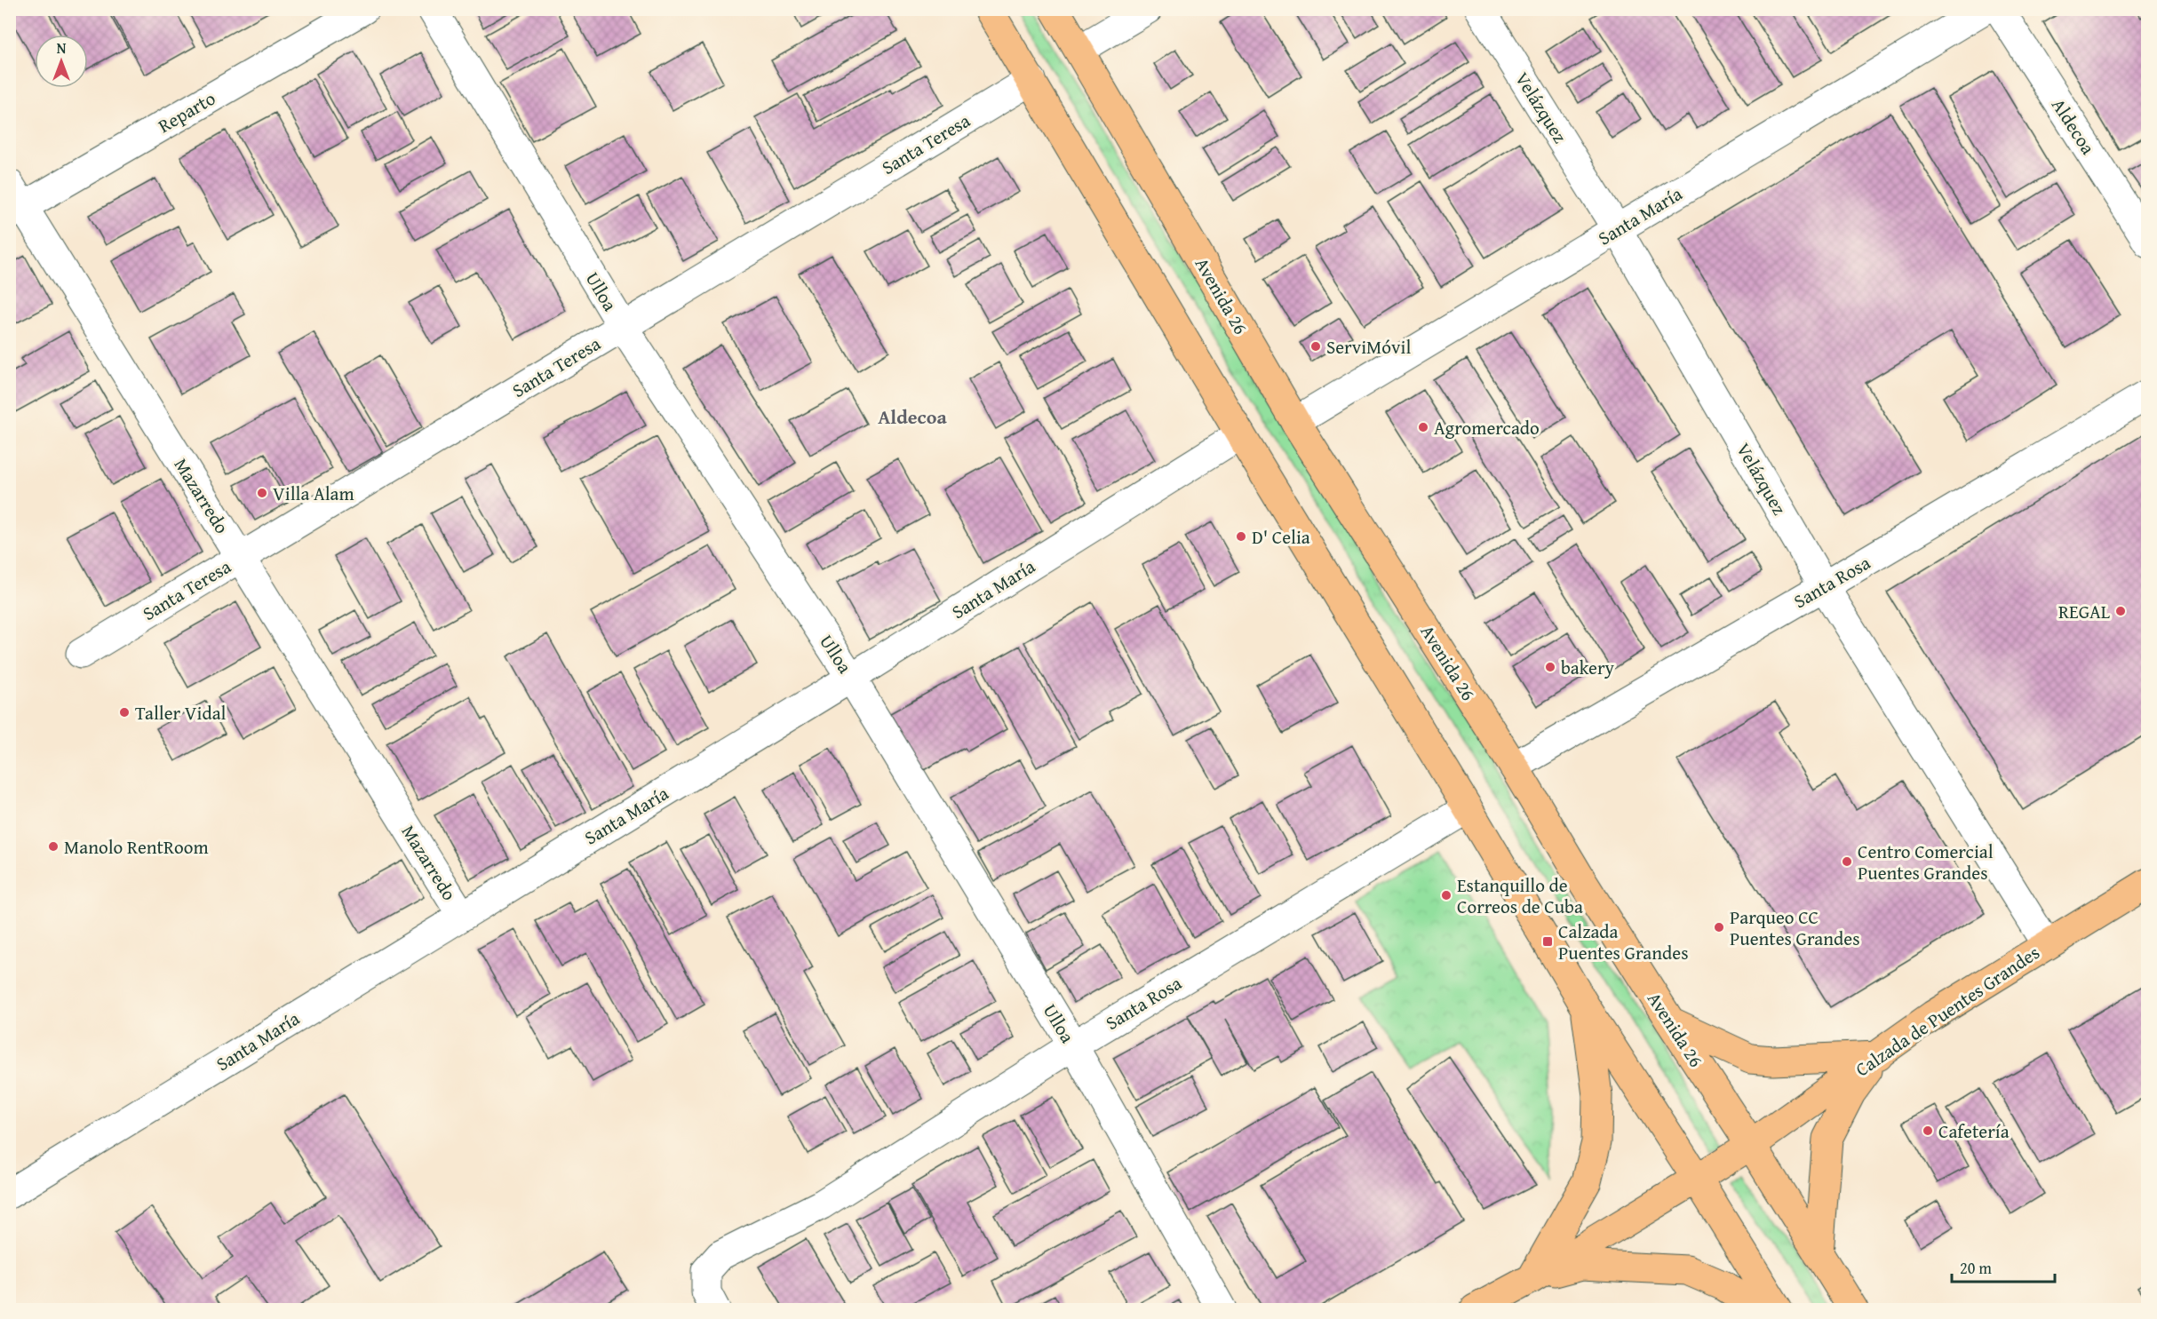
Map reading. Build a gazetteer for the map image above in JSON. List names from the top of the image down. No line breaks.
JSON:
{"streets":{"main road":["Avenida 26","Calzada de Puentes Grandes"],"street":["Velázquez","Reparto","Aldecoa","Santa Teresa","Santa María","Ulloa","Mazarredo","Santa Rosa"]},"crossings":[["Velázquez","Santa María"],["Velázquez","Santa Rosa"],["Velázquez","Calzada de Puentes Grandes"],["Reparto","Mazarredo"],["Santa Teresa","Ulloa"],["Santa Teresa","Mazarredo"],["Santa María","Ulloa"],["Santa María","Avenida 26"],["Santa María","Mazarredo"],["Ulloa","Santa Rosa"],["Avenida 26","Santa Rosa"],["Avenida 26","Calzada de Puentes Grandes"]],"districts":["Aldecoa"],"places":{"other":["ServiMóvil","Agromercado","Villa Alam","D' Celia","REGAL","bakery","Taller Vidal","Manolo RentRoom","Centro Comercial Puentes Grandes","Estanquillo de Correos de Cuba","Parqueo CC Puentes Grandes","Cafetería"],"transit":["Calzada Puentes Grandes"]},"scale_bar":"20 m","north":"top"}
